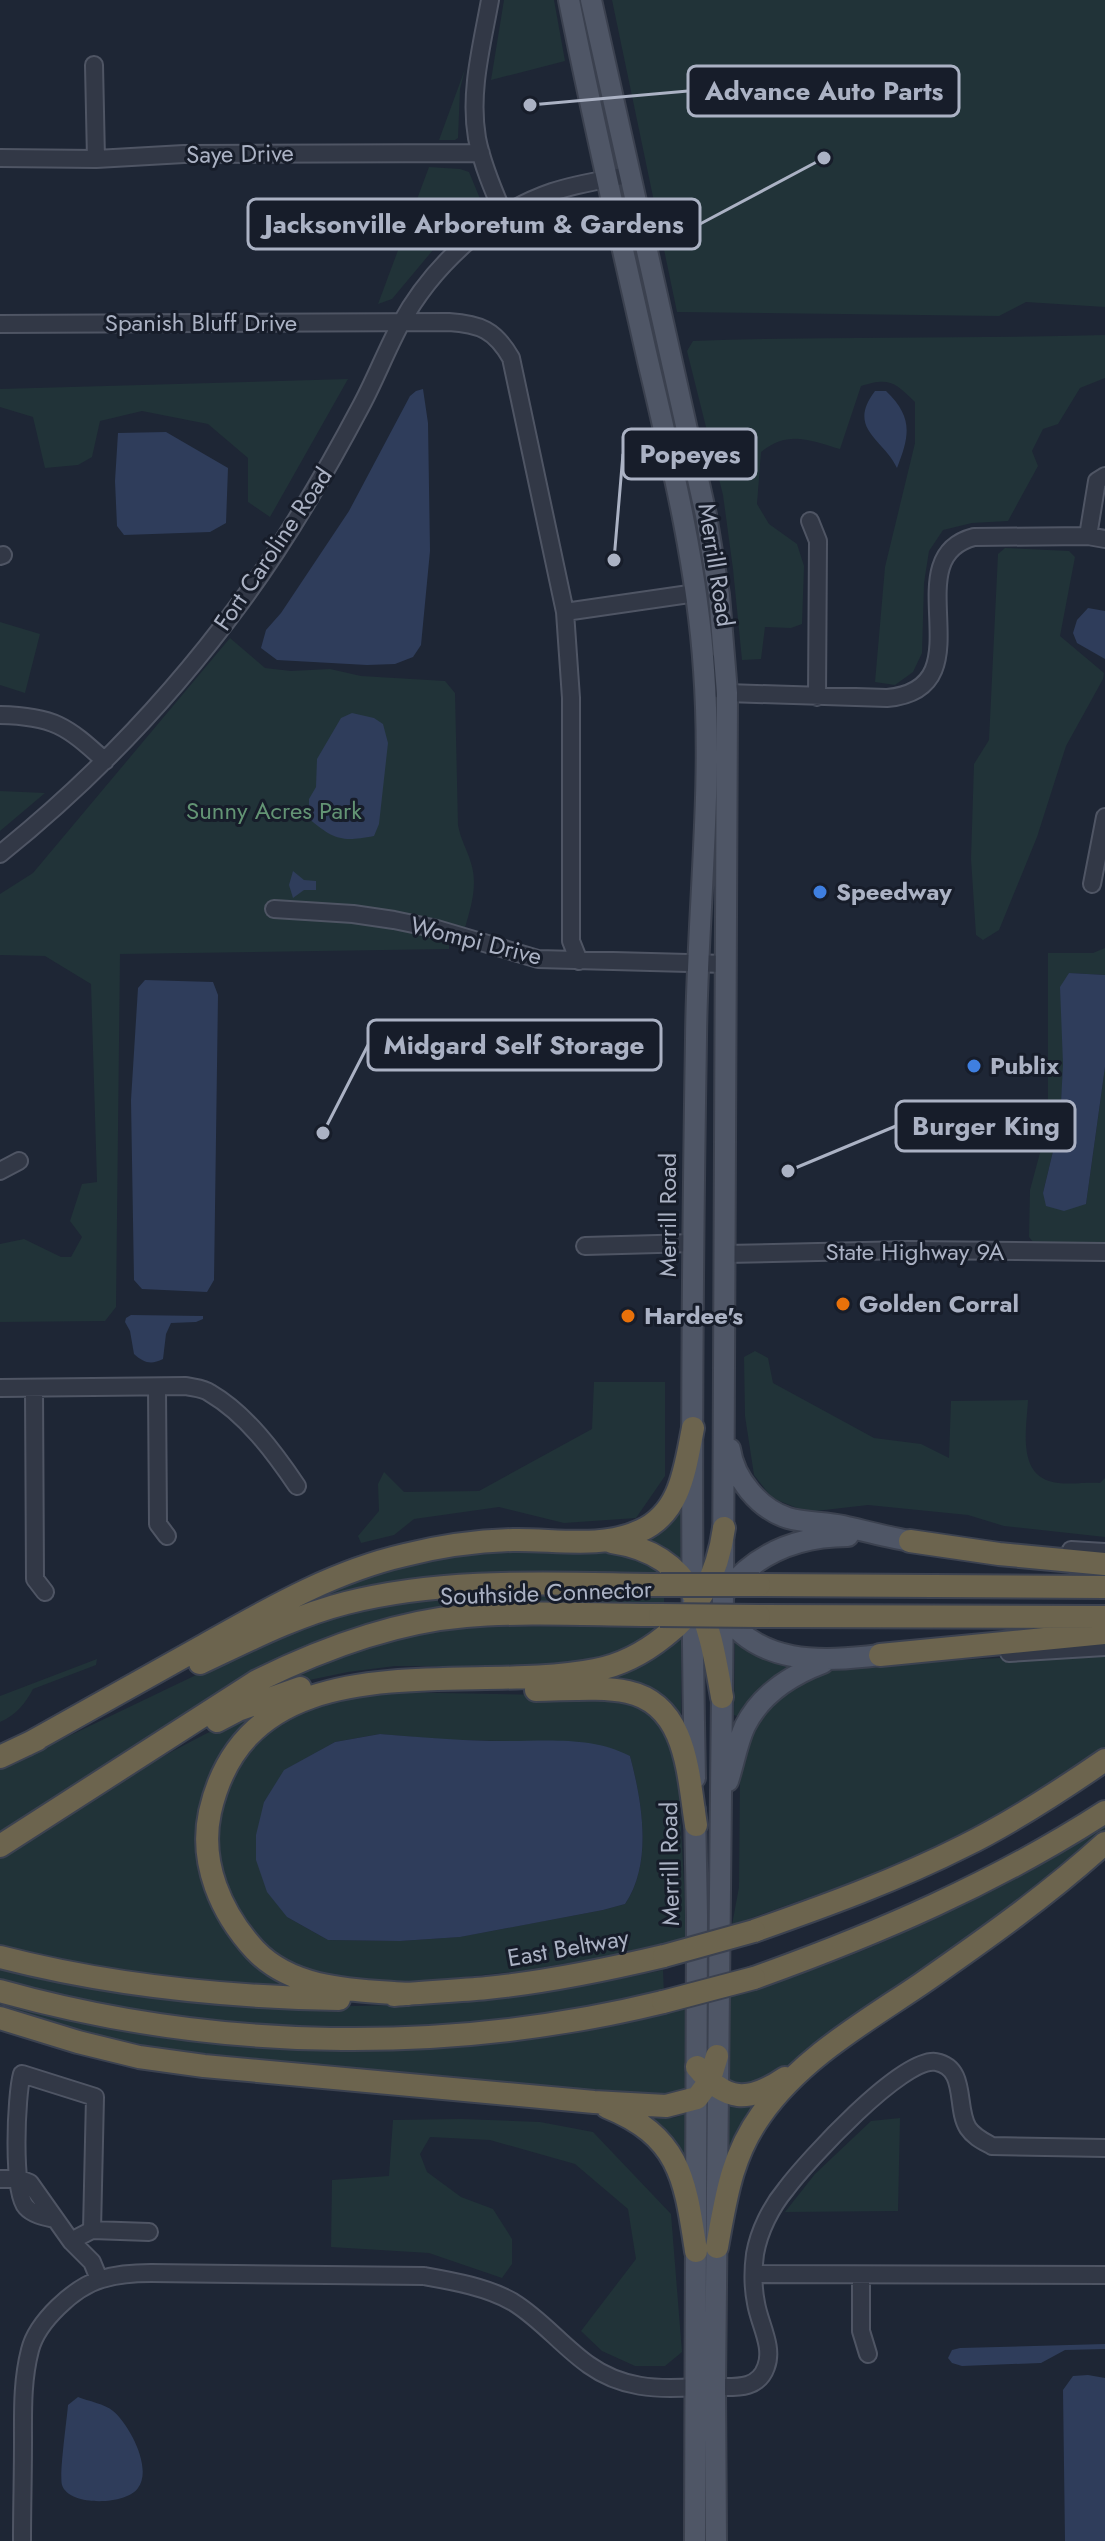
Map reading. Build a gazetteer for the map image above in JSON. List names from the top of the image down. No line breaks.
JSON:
{"streets":{"highway":["Southside Connector","East Beltway"],"main road":["Merrill Road"],"street":["Saye Drive","Spanish Bluff Drive","Fort Caroline Road","Wompi Drive","State Highway 9A"]},"crossings":[["Spanish Bluff Drive","Fort Caroline Road"],["Spanish Bluff Drive","Wompi Drive"],["Fort Caroline Road","Merrill Road"],["Merrill Road","Wompi Drive"],["Merrill Road","State Highway 9A"]],"parks":["Sunny Acres Park"],"places":["Advance Auto Parts","Jacksonville Arboretum & Gardens","Popeyes","Speedway","Publix","Midgard Self Storage","Burger King","Golden Corral","Hardee's"]}
